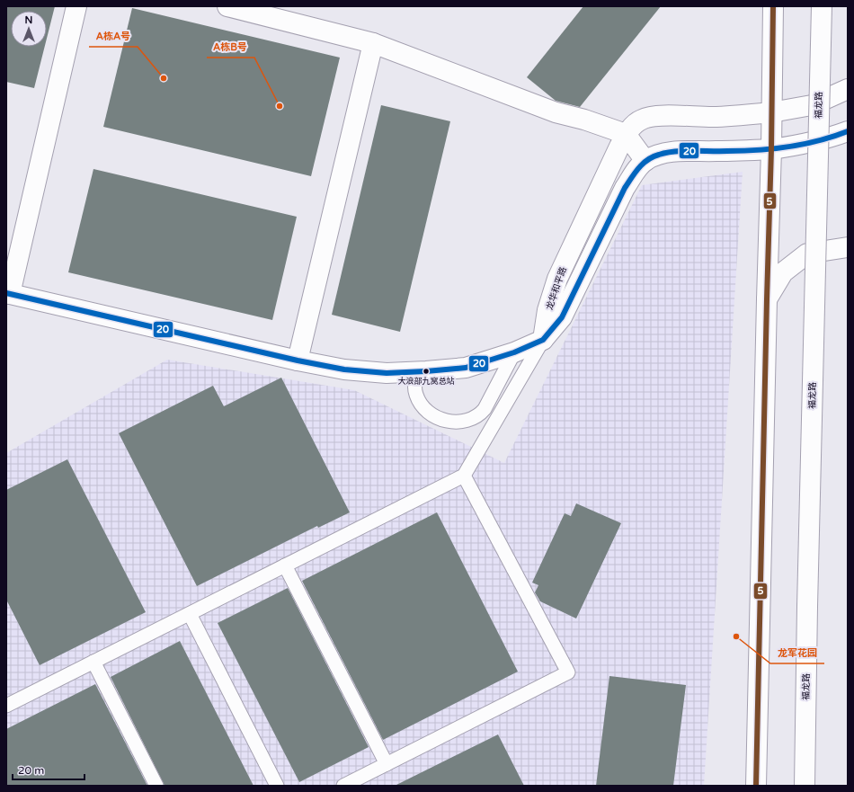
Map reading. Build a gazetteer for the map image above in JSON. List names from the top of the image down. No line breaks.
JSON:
{"streets":{"main road":["福龙路","龙华和平路"]},"places":["A栋A号","A栋B号","大浪部九窝总站","龙军花园"],"lines":["transit line 5","transit line 20"],"scale_bar":"20 m","north":"top"}
